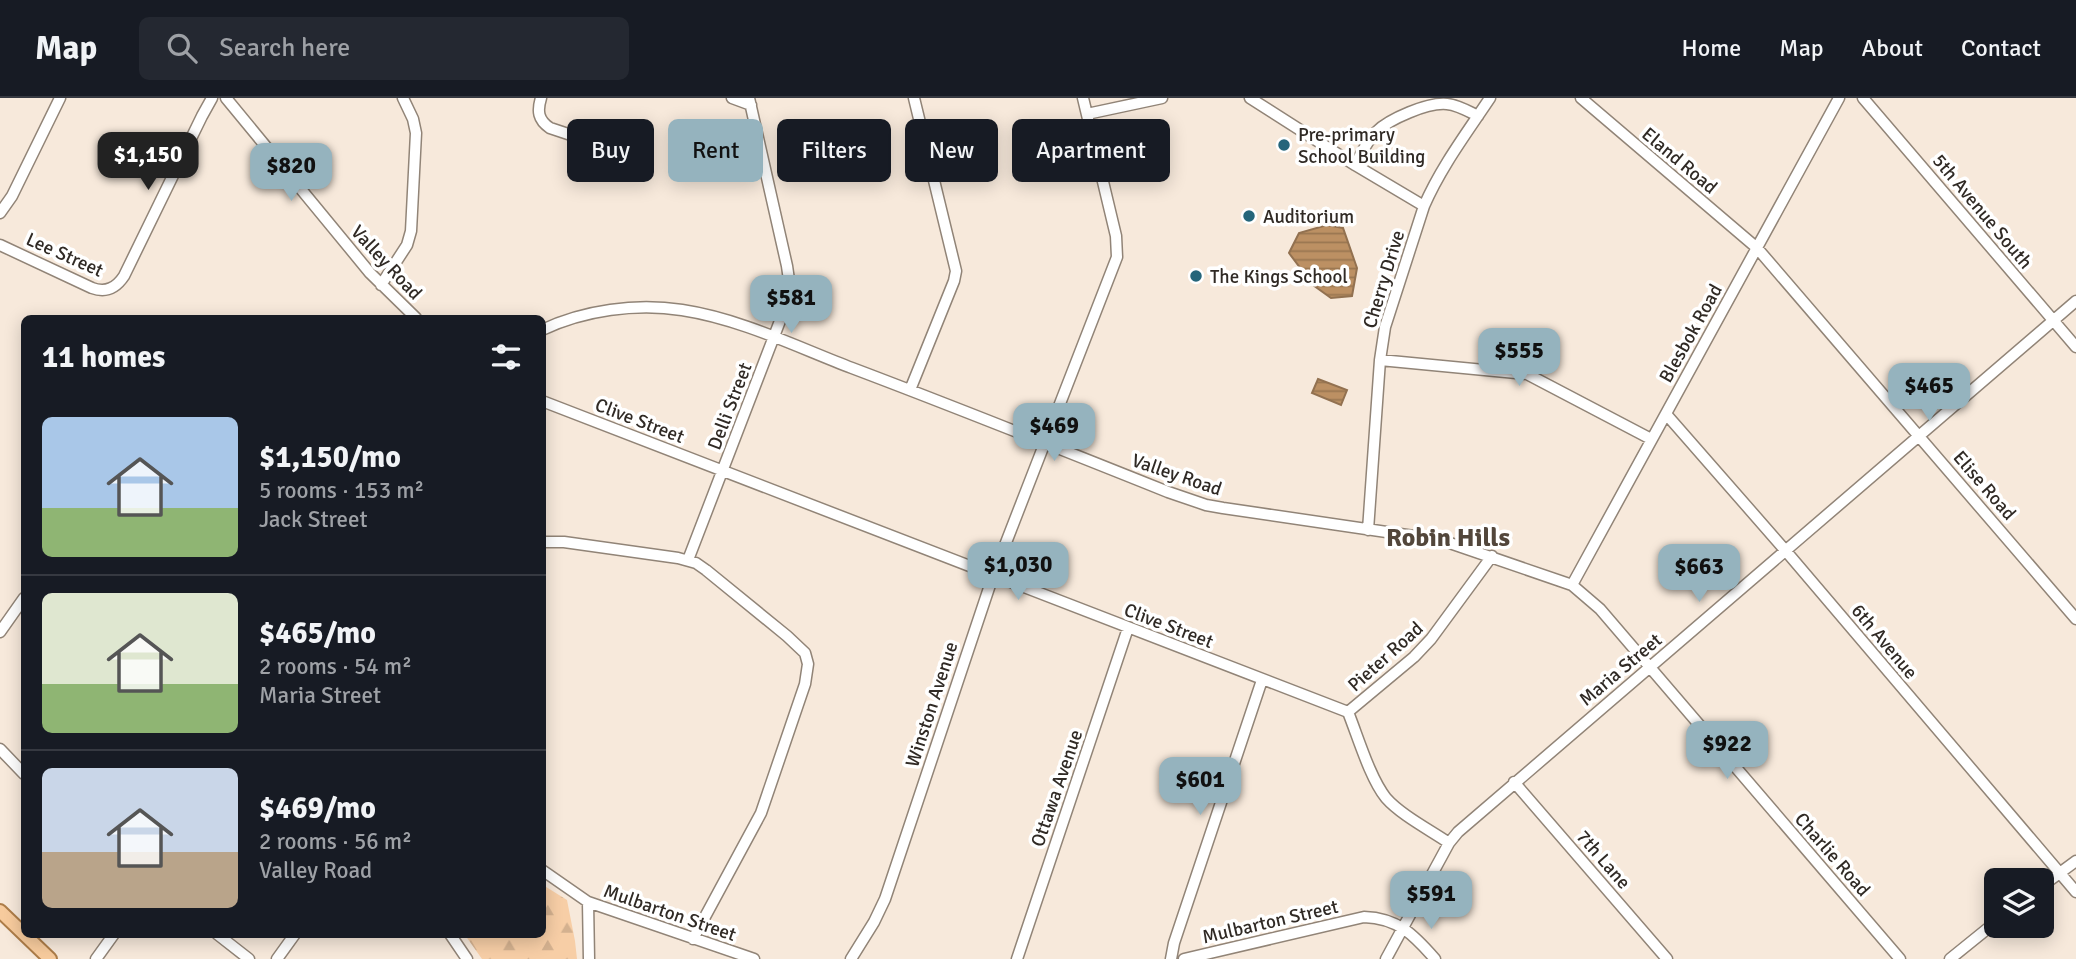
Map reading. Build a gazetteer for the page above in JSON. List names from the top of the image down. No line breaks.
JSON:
{"streets":{"street":["Eland Road","5th Avenue South","Lee Street","Valley Road","Cherry Drive","Blesbok Road","Delli Street","Clive Street","Elise Road","6th Avenue","Pieter Road","Maria Street","Winston Avenue","Ottawa Avenue","Charlie Road","7th Lane","Mulbarton Street"]},"crossings":[["Eland Road","Blesbok Road"],["Eland Road","Elise Road"],["5th Avenue South","Maria Street"],["Valley Road","Cherry Drive"],["Valley Road","Blesbok Road"],["Valley Road","Delli Street"],["Valley Road","Pieter Road"],["Valley Road","Winston Avenue"],["Valley Road","Charlie Road"],["Blesbok Road","Elise Road"],["Blesbok Road","6th Avenue"],["Blesbok Road","Charlie Road"],["Delli Street","Clive Street"],["Clive Street","Pieter Road"],["Clive Street","Winston Avenue"],["Clive Street","Ottawa Avenue"],["Elise Road","Maria Street"],["6th Avenue","Maria Street"],["Maria Street","Charlie Road"],["Maria Street","7th Lane"],["Maria Street","Mulbarton Street"]],"districts":["Robin Hills"],"places":["Pre-primary School Building","Auditorium","The Kings School"],"page":{"header":"Map","search":"Search here","nav":["Home","Map","About","Contact"],"chip":["Buy","Rent","Filters","New","Apartment"],"price":["$1,150","$820","$581","$555","$465","$469","$1,030","$663","$922","$601","$591"],"heading":"11 homes","list":[{"name":"$1,150/mo","note":"5 rooms · 153 m² · Jack Street"},{"name":"$465/mo","note":"2 rooms · 54 m² · Maria Street"},{"name":"$469/mo","note":"2 rooms · 56 m² · Valley Road"}]}}
